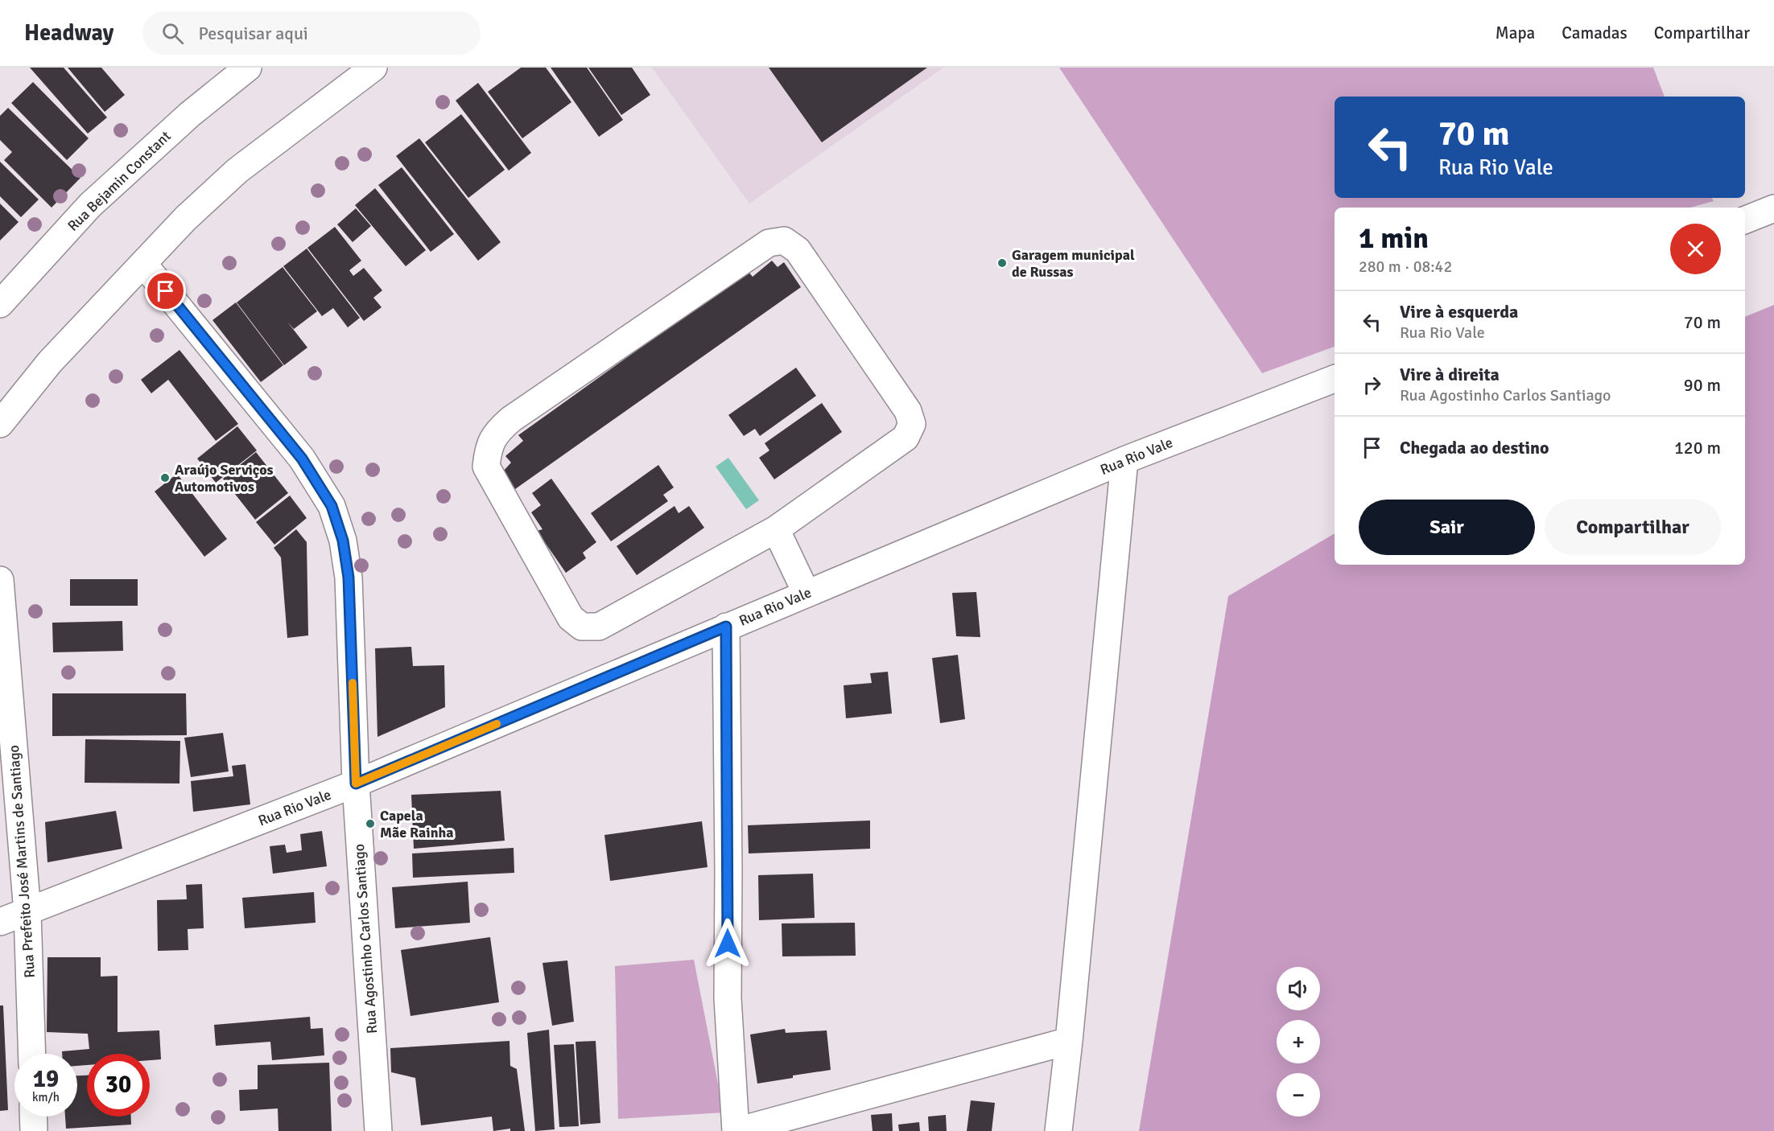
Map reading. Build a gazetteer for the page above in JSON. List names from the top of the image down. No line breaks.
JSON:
{"streets":{"street":["Rua Bejamin Constant","Rua Rio Vale","Rua Prefeito José Martins de Santiago","Rua Agostinho Carlos Santiago"]},"crossings":[["Rua Rio Vale","Rua Prefeito José Martins de Santiago"],["Rua Rio Vale","Rua Agostinho Carlos Santiago"]],"places":["Garagem municipal de Russas","Araújo Serviços Automotivos","Capela Mãe Rainha"],"page":{"header":"Headway","search":"Pesquisar aqui","nav":["Mapa","Camadas","Compartilhar"],"turn":["70 m","Rua Rio Vale"],"heading":["1 min","280 m · 08:42"],"list":[{"name":"Vire à esquerda","note":"Rua Rio Vale","value":"70 m"},{"name":"Vire à direita","note":"Rua Agostinho Carlos Santiago","value":"90 m"},{"name":"Chegada ao destino","value":"120 m"}],"buttons":["Sair","Compartilhar"],"map_buttons":["+","−"],"speed":"19 km/h","limit":"30"}}
